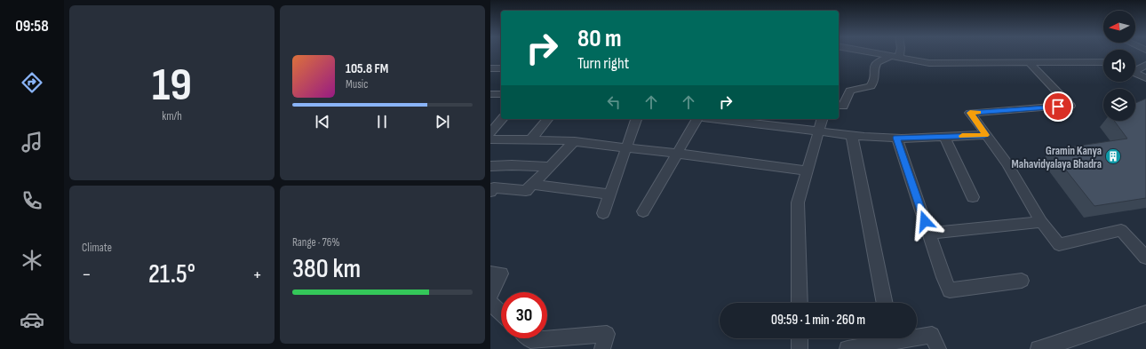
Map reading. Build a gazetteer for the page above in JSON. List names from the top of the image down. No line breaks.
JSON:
{"places":{"building":["Gramin Kanya Mahavidyalaya Bhadra"]},"north":"left","page":{"tabs":"09:58","tile":[["19","km/h"],"Climate",["Range · 76%","380 km"]],"turn":["80 m","Turn right"],"song":["105.8 FM","Music"],"heat":["−","21.5°","+"],"limit":"30","trip":"09:59 · 1 min · 260 m"}}
